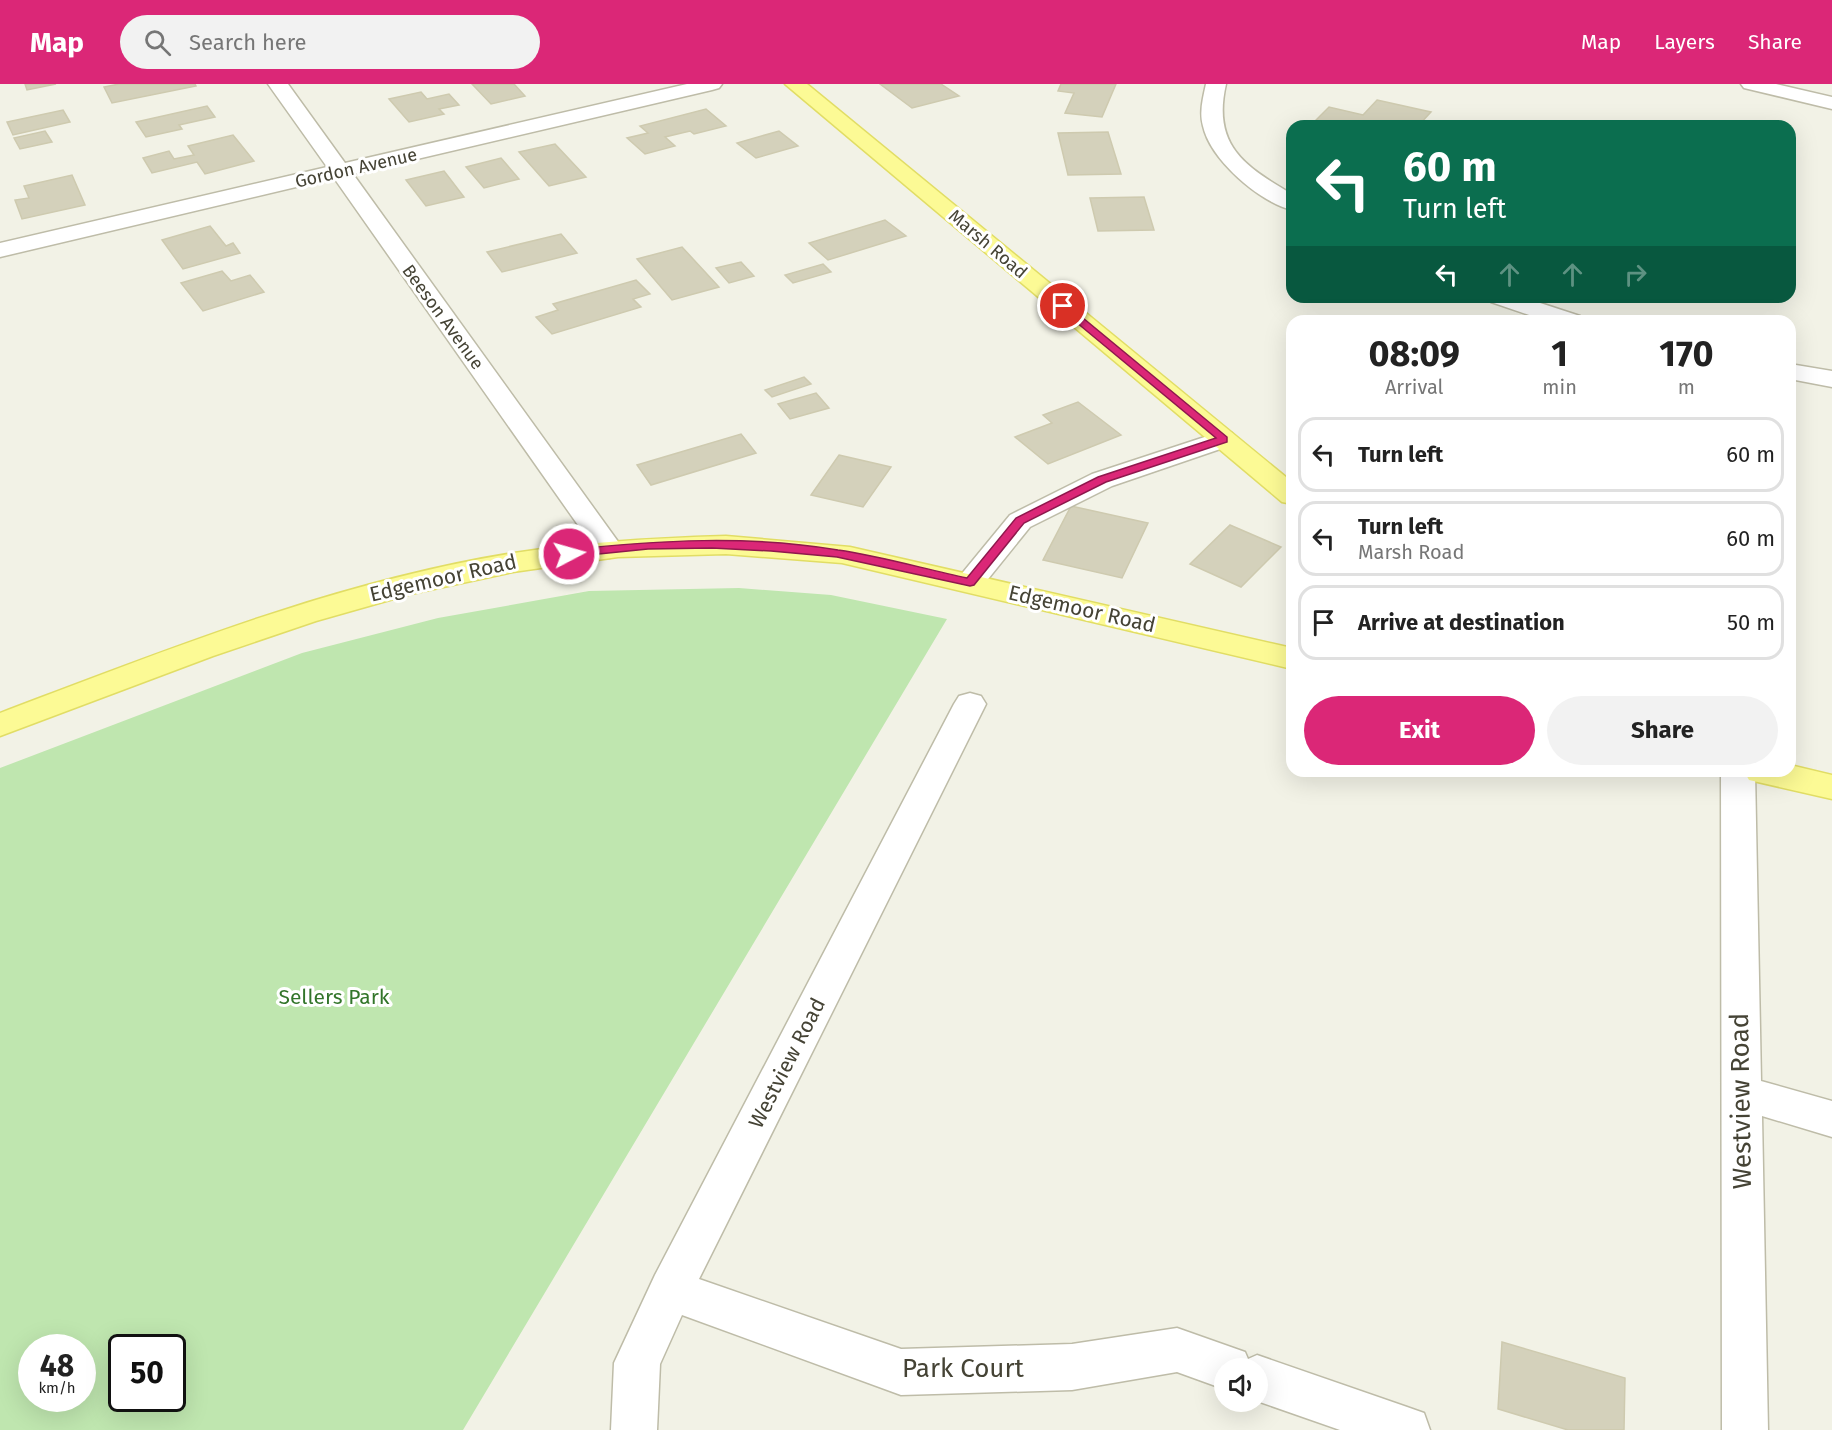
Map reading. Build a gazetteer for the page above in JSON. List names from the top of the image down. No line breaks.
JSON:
{"streets":{"main road":["Marsh Road","Edgemoor Road"],"street":["Gordon Avenue","Beeson Avenue","Westview Road","Park Court"]},"crossings":[["Gordon Avenue","Beeson Avenue"],["Beeson Avenue","Edgemoor Road"],["Westview Road","Park Court"]],"parks":["Sellers Park"],"page":{"header":"Map","search":"Search here","nav":["Map","Layers","Share"],"turn":["60 m","Turn left"],"eta":["08:09","Arrival","1","min","170","m"],"list":[{"name":"Turn left","value":"60 m"},{"name":"Turn left","note":"Marsh Road","value":"60 m"},{"name":"Arrive at destination","value":"50 m"}],"buttons":["Exit","Share"],"speed":"48 km/h","limit":"50"}}
